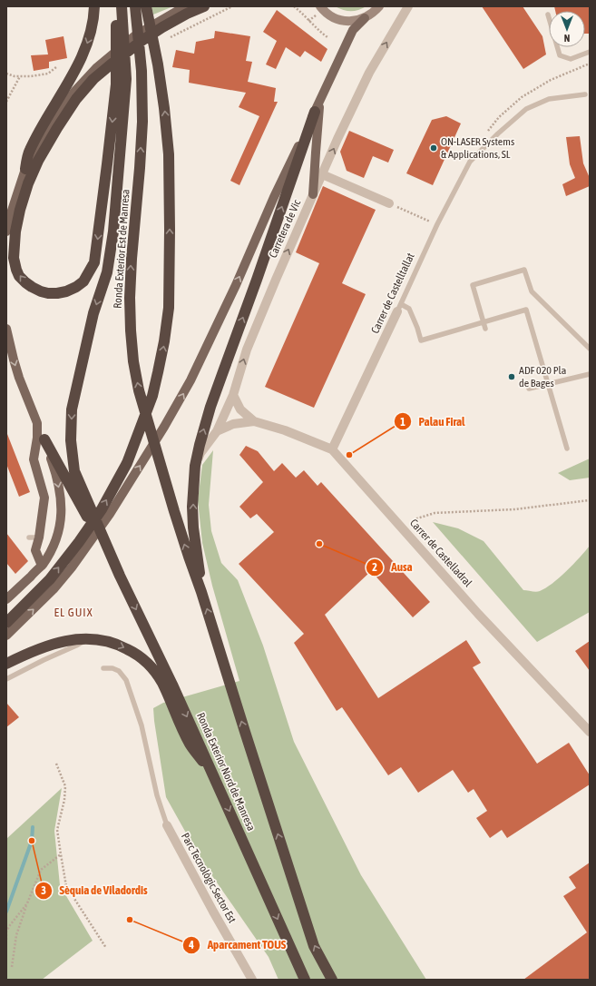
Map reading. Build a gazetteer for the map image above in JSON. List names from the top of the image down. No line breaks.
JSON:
{"streets":{"highway":["Ronda Exterior Est de Manresa","Ronda Exterior Nord de Manresa"],"street":["Carretera de Vic","Carrer de Castelltallat","Carrer de Castelladral","Parc Tecnològic Sector Est"]},"crossings":[["Carretera de Vic","Carrer de Castelladral"],["Ronda Exterior Est de Manresa","Ronda Exterior Nord de Manresa"],["Carrer de Castelltallat","Carrer de Castelladral"]],"one_way":["Carretera de Vic"],"districts":["EL GUIX"],"places":["ON-LASER Systems & Applications, SL","ADF 020 Pla de Bages","Palau Firal","Ausa","Sèquia de Viladordis","Aparcament TOUS"],"north":"bottom"}
